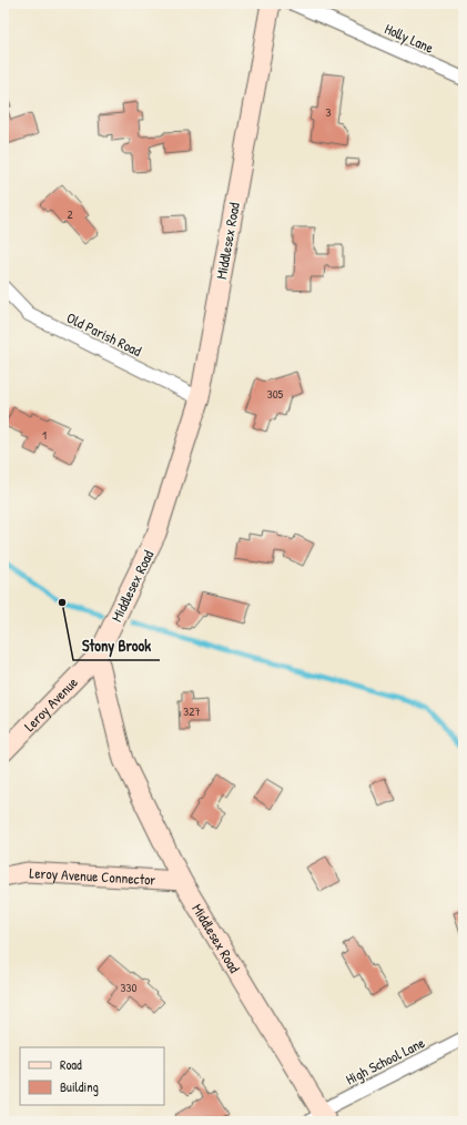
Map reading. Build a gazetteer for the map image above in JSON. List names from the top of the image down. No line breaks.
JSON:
{"streets":{"main road":["Middlesex Road","Leroy Avenue","Leroy Avenue Connector"],"street":["Holly Lane","Old Parish Road","High School Lane"]},"crossings":[["Middlesex Road","Old Parish Road"],["Middlesex Road","Leroy Avenue"],["Middlesex Road","Leroy Avenue Connector"],["Middlesex Road","High School Lane"]],"places":["Stony Brook"],"house_numbers":["3","2","305","1","327","330"],"legend":["Road","Building"]}
